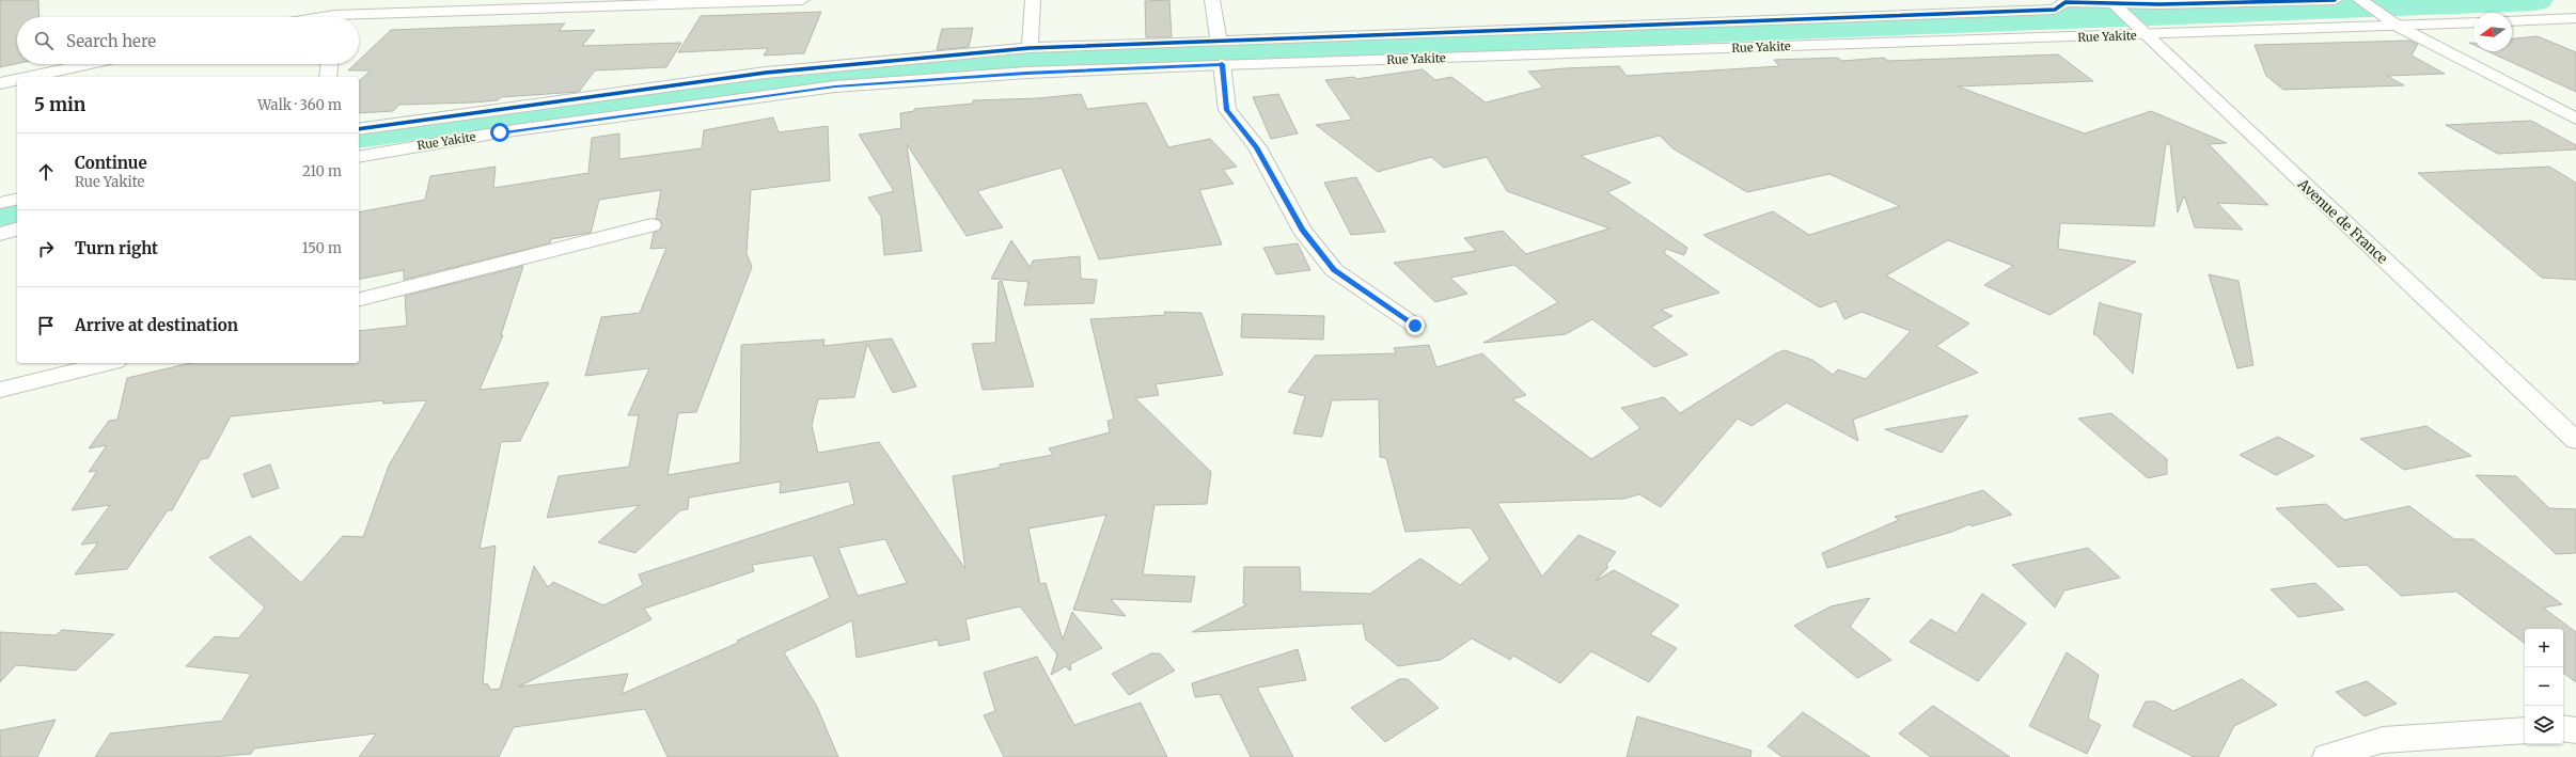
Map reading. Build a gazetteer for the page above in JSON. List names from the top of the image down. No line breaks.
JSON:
{"streets":{"street":["Rue Yakite","Avenue de France"]},"crossings":[["Rue Yakite","Avenue de France"]],"north":"left","page":{"search":"Search here","heading":["5 min","Walk · 360 m"],"list":[["Continue","Rue Yakite","210 m"],["Turn right","150 m"],"Arrive at destination"],"map_buttons":["+","−"]}}
